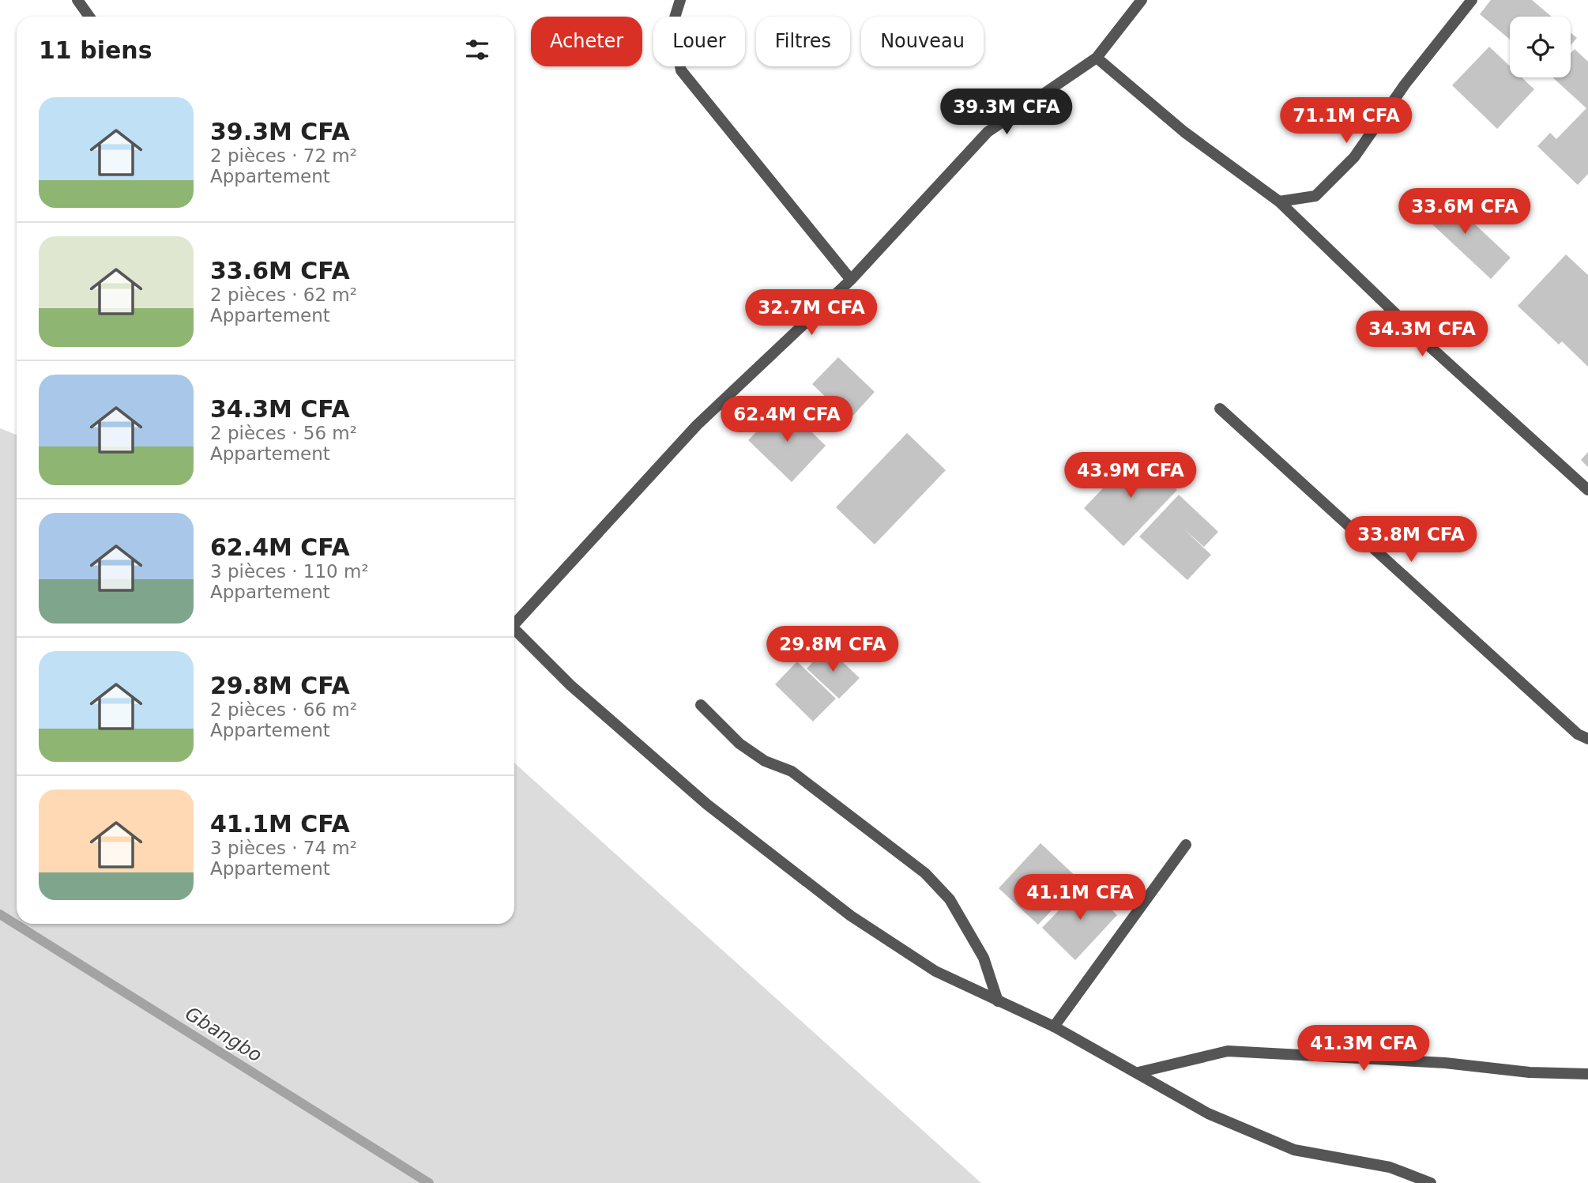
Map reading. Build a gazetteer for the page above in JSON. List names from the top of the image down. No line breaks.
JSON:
{"water":["Gbangbo"],"page":{"chip":["Acheter","Louer","Filtres","Nouveau"],"heading":"11 biens","list":[{"name":"39.3M CFA","note":"2 pièces · 72 m² · Appartement"},{"name":"33.6M CFA","note":"2 pièces · 62 m² · Appartement"},{"name":"34.3M CFA","note":"2 pièces · 56 m² · Appartement"},{"name":"62.4M CFA","note":"3 pièces · 110 m² · Appartement"},{"name":"29.8M CFA","note":"2 pièces · 66 m² · Appartement"},{"name":"41.1M CFA","note":"3 pièces · 74 m² · Appartement"}],"price":["39.3M CFA","71.1M CFA","33.6M CFA","32.7M CFA","34.3M CFA","62.4M CFA","43.9M CFA","33.8M CFA","29.8M CFA","41.1M CFA","41.3M CFA"]}}
